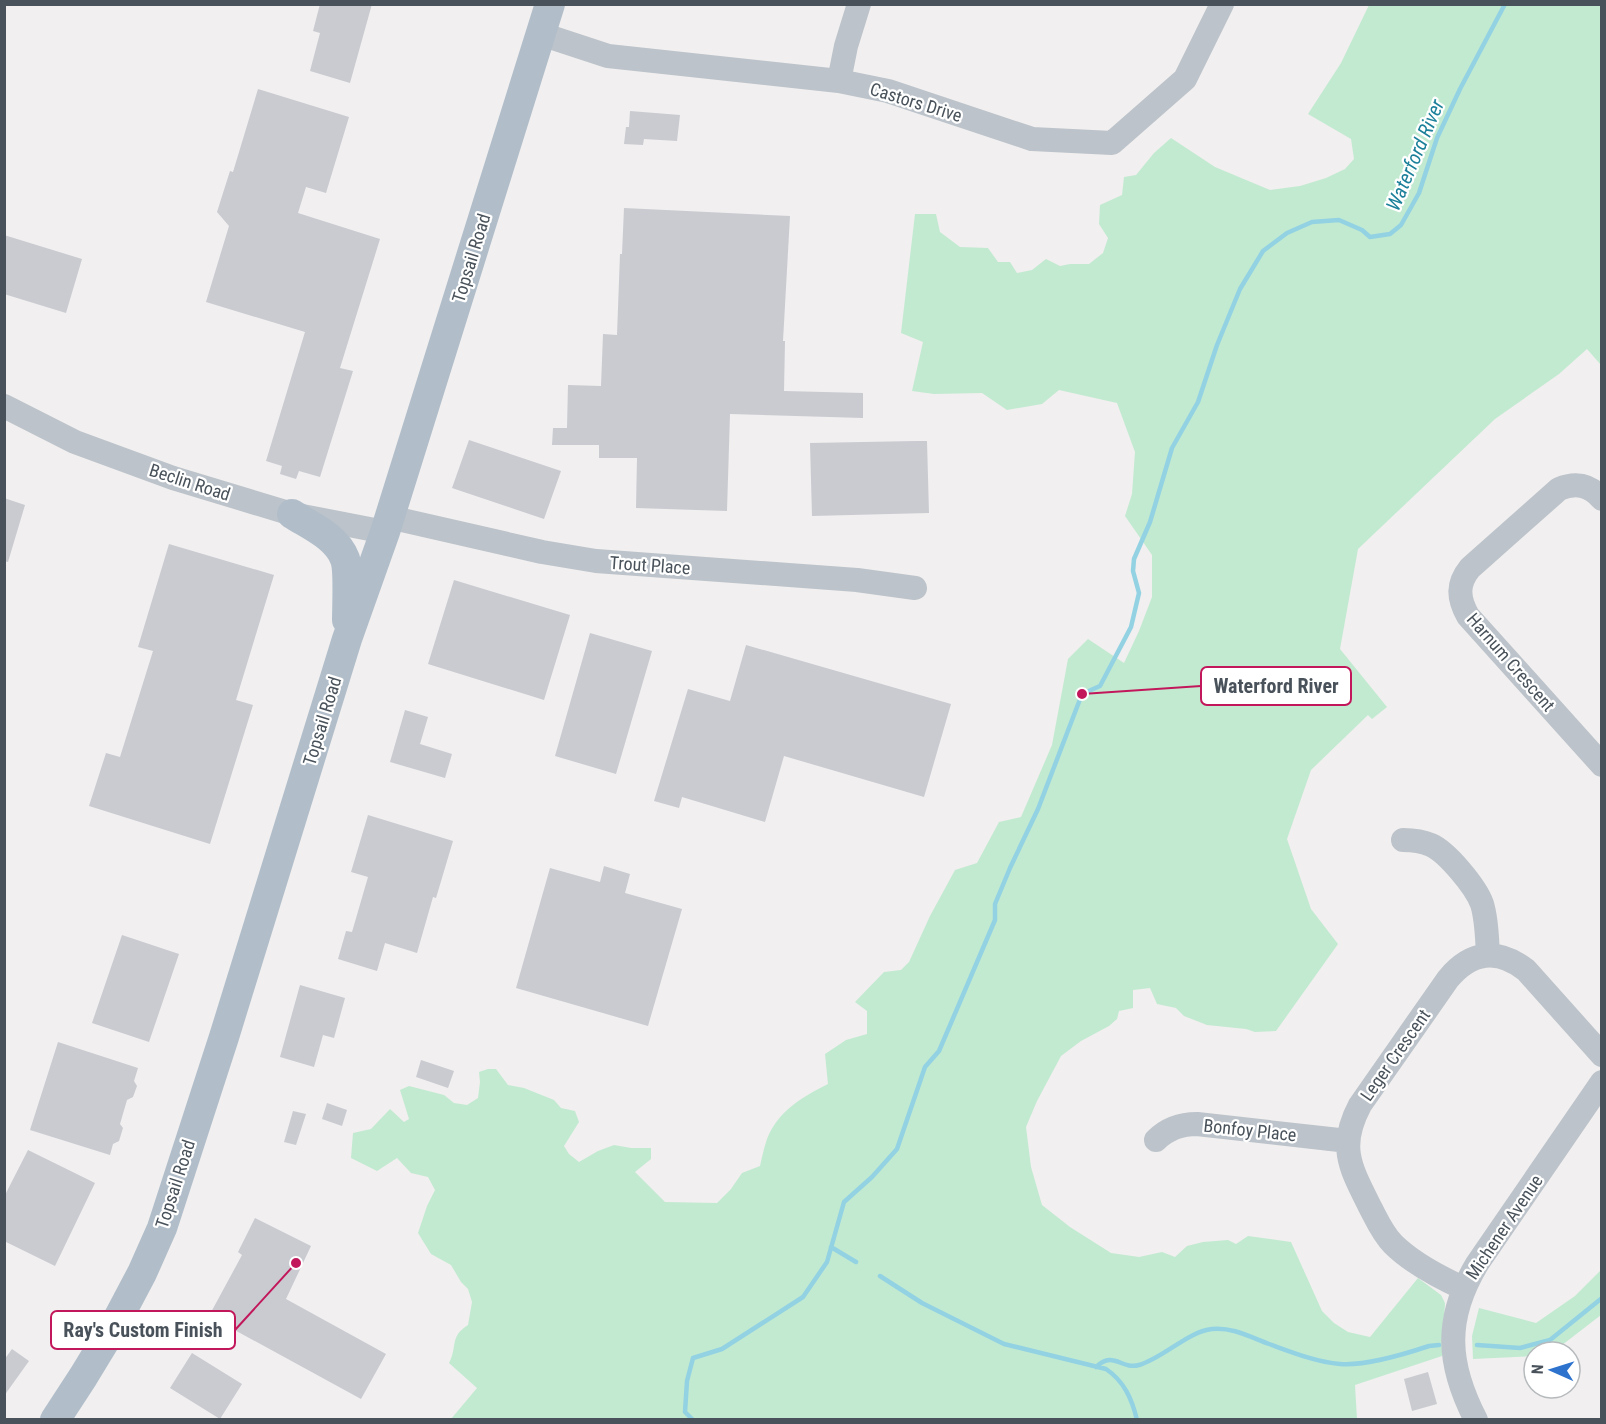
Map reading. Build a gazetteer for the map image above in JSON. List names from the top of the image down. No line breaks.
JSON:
{"streets":{"main road":["Topsail Road"],"street":["Castors Drive","Beclin Road","Trout Place","Harnum Crescent","Leger Crescent","Bonfoy Place","Michener Avenue"]},"crossings":[["Castors Drive","Topsail Road"],["Topsail Road","Beclin Road"],["Topsail Road","Trout Place"],["Beclin Road","Trout Place"],["Leger Crescent","Bonfoy Place"],["Leger Crescent","Michener Avenue"]],"water":["Waterford River"],"places":["Waterford River","Ray's Custom Finish"],"north":"left"}
